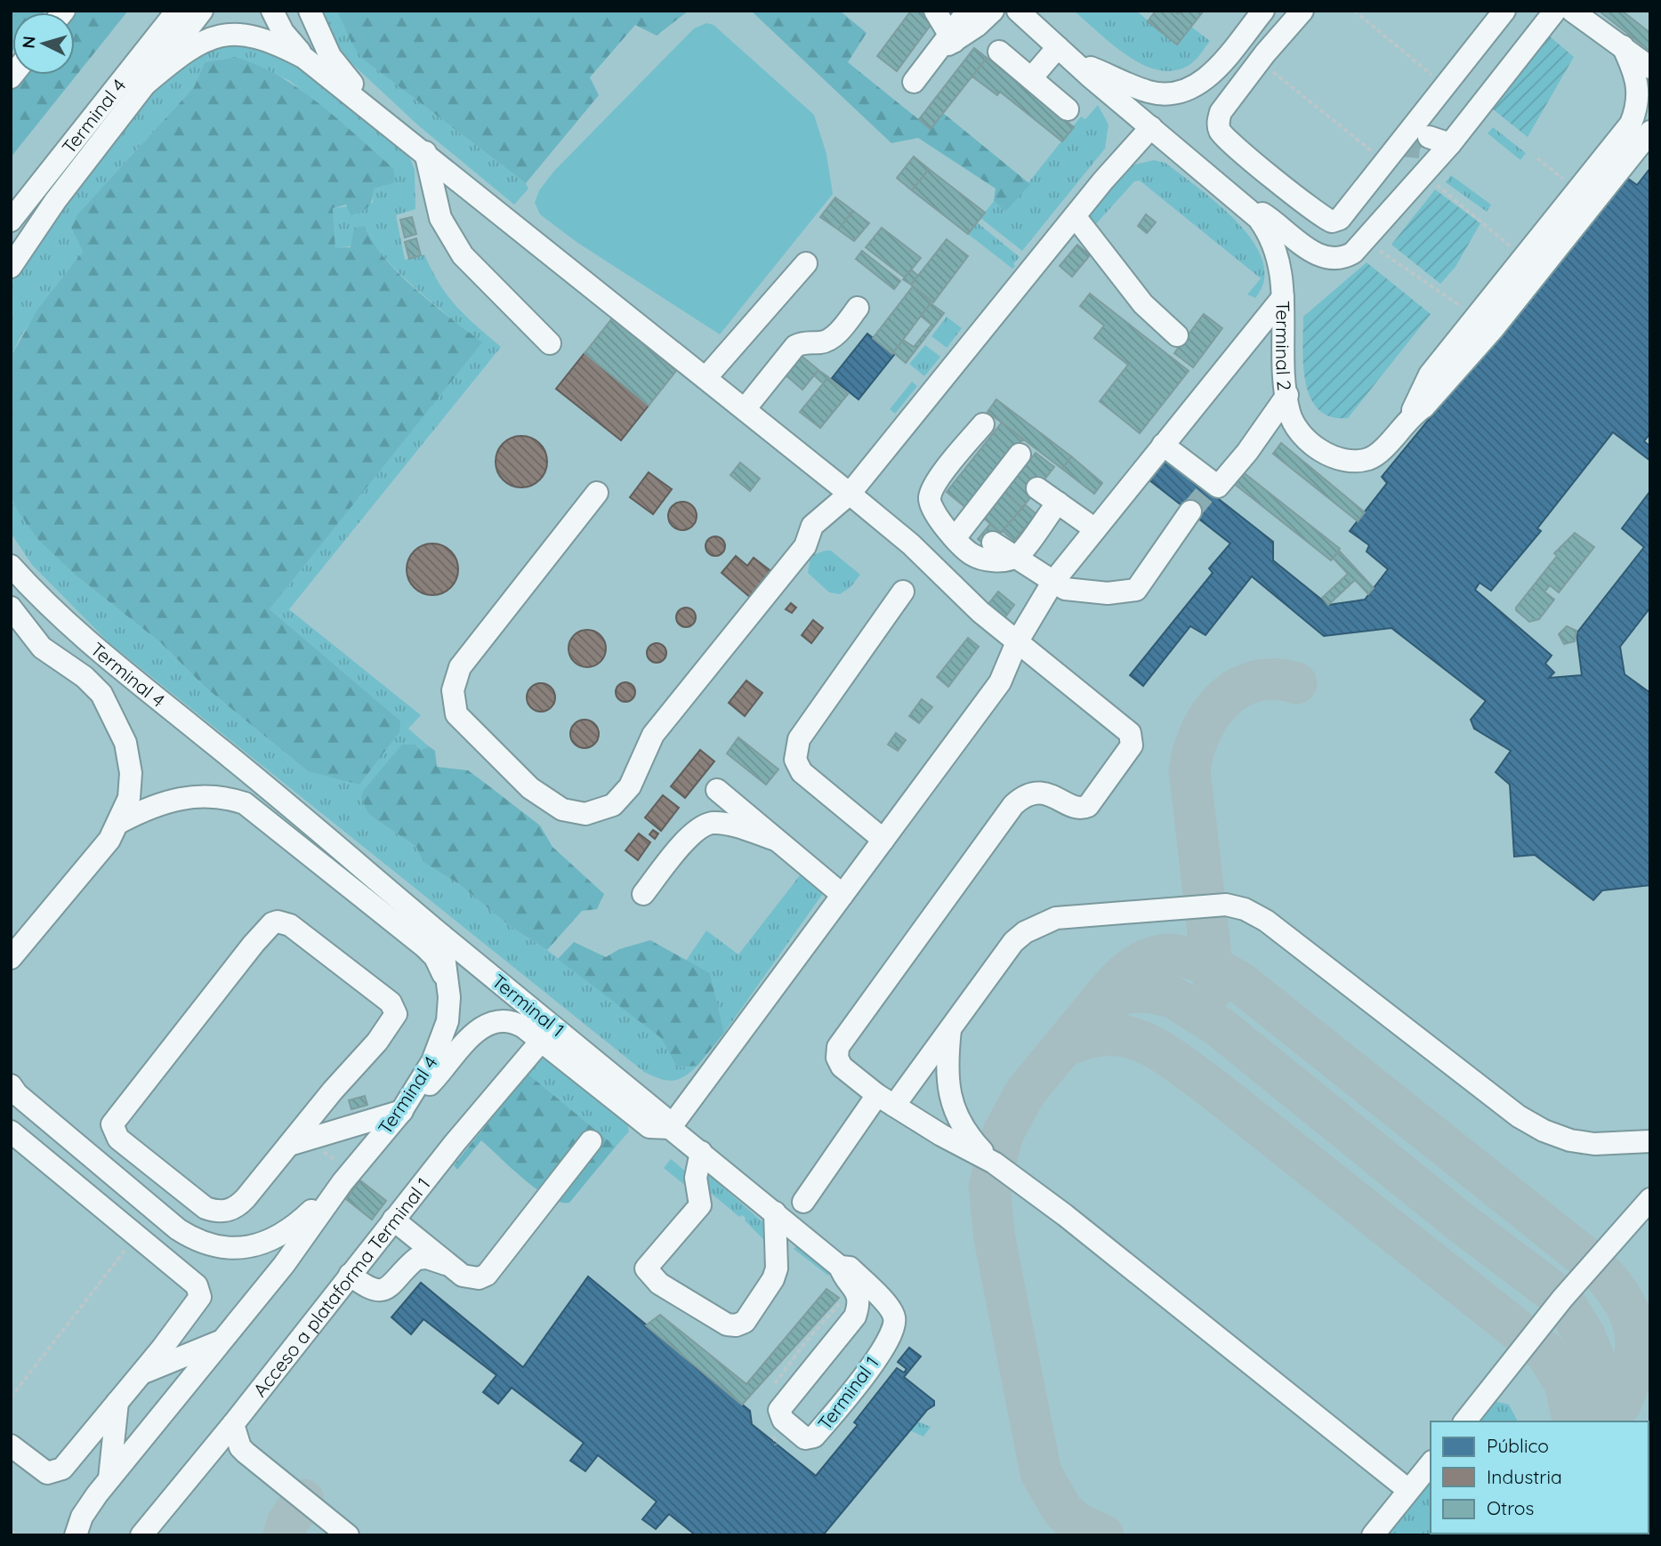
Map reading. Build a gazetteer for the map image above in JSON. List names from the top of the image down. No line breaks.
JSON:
{"streets":{"street":["Terminal 4","Terminal 2","Terminal 1","Acceso a plataforma Terminal 1"]},"crossings":[["Terminal 4","Terminal 1"],["Terminal 1","Acceso a plataforma Terminal 1"]],"legend":["Público","Industria","Otros"],"north":"left"}
